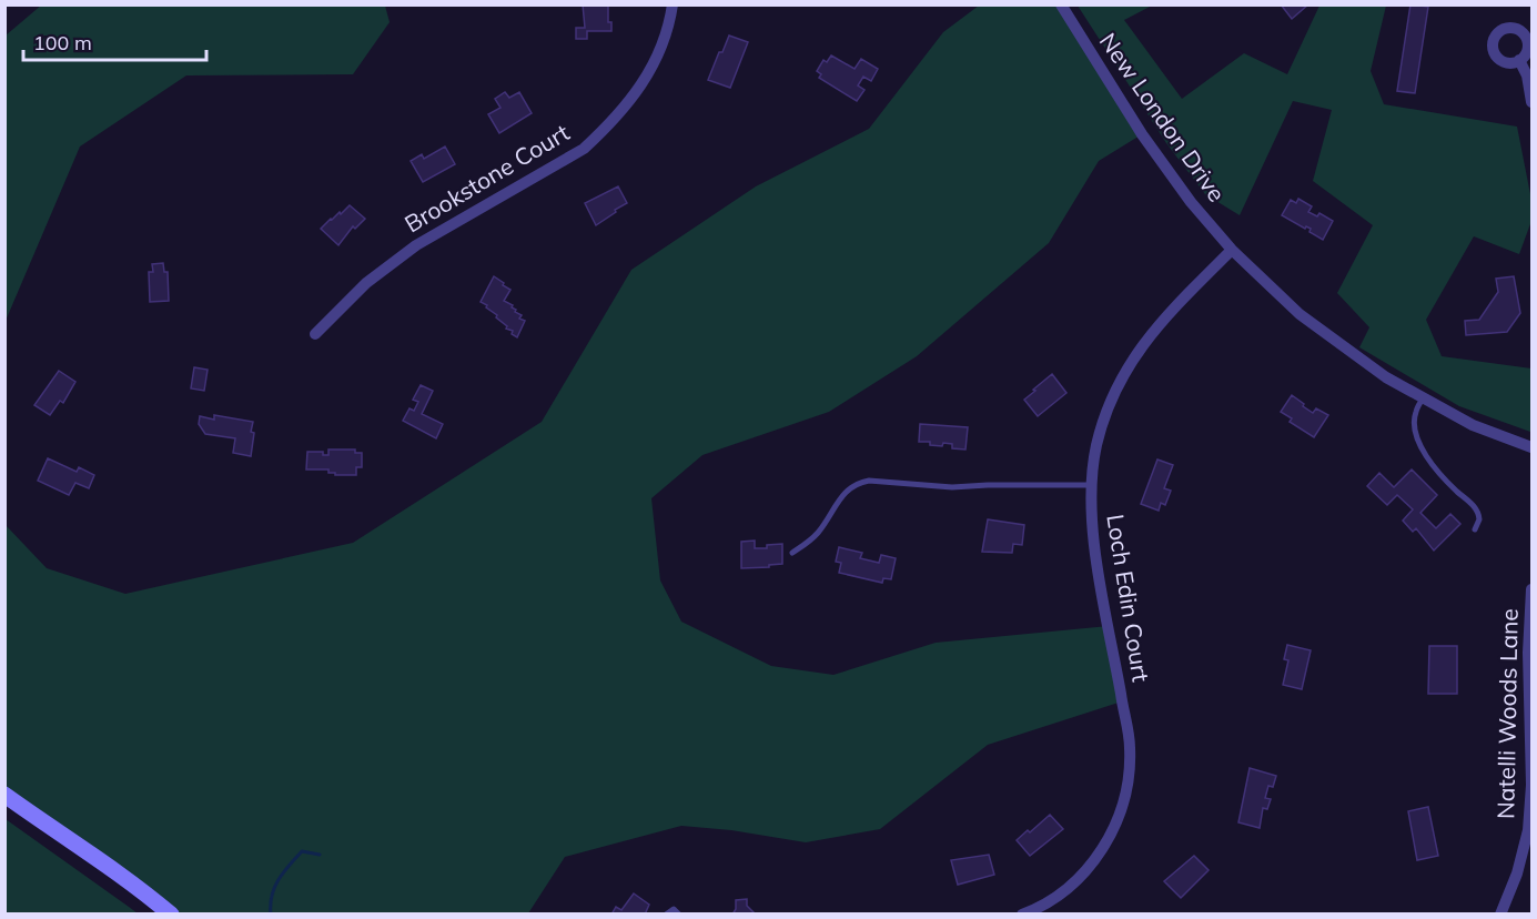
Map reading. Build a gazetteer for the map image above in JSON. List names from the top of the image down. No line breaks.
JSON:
{"streets":{"street":["New London Drive","Brookstone Court","Loch Edin Court","Natelli Woods Lane"]},"crossings":[["New London Drive","Loch Edin Court"]],"scale_bar":"100 m"}
